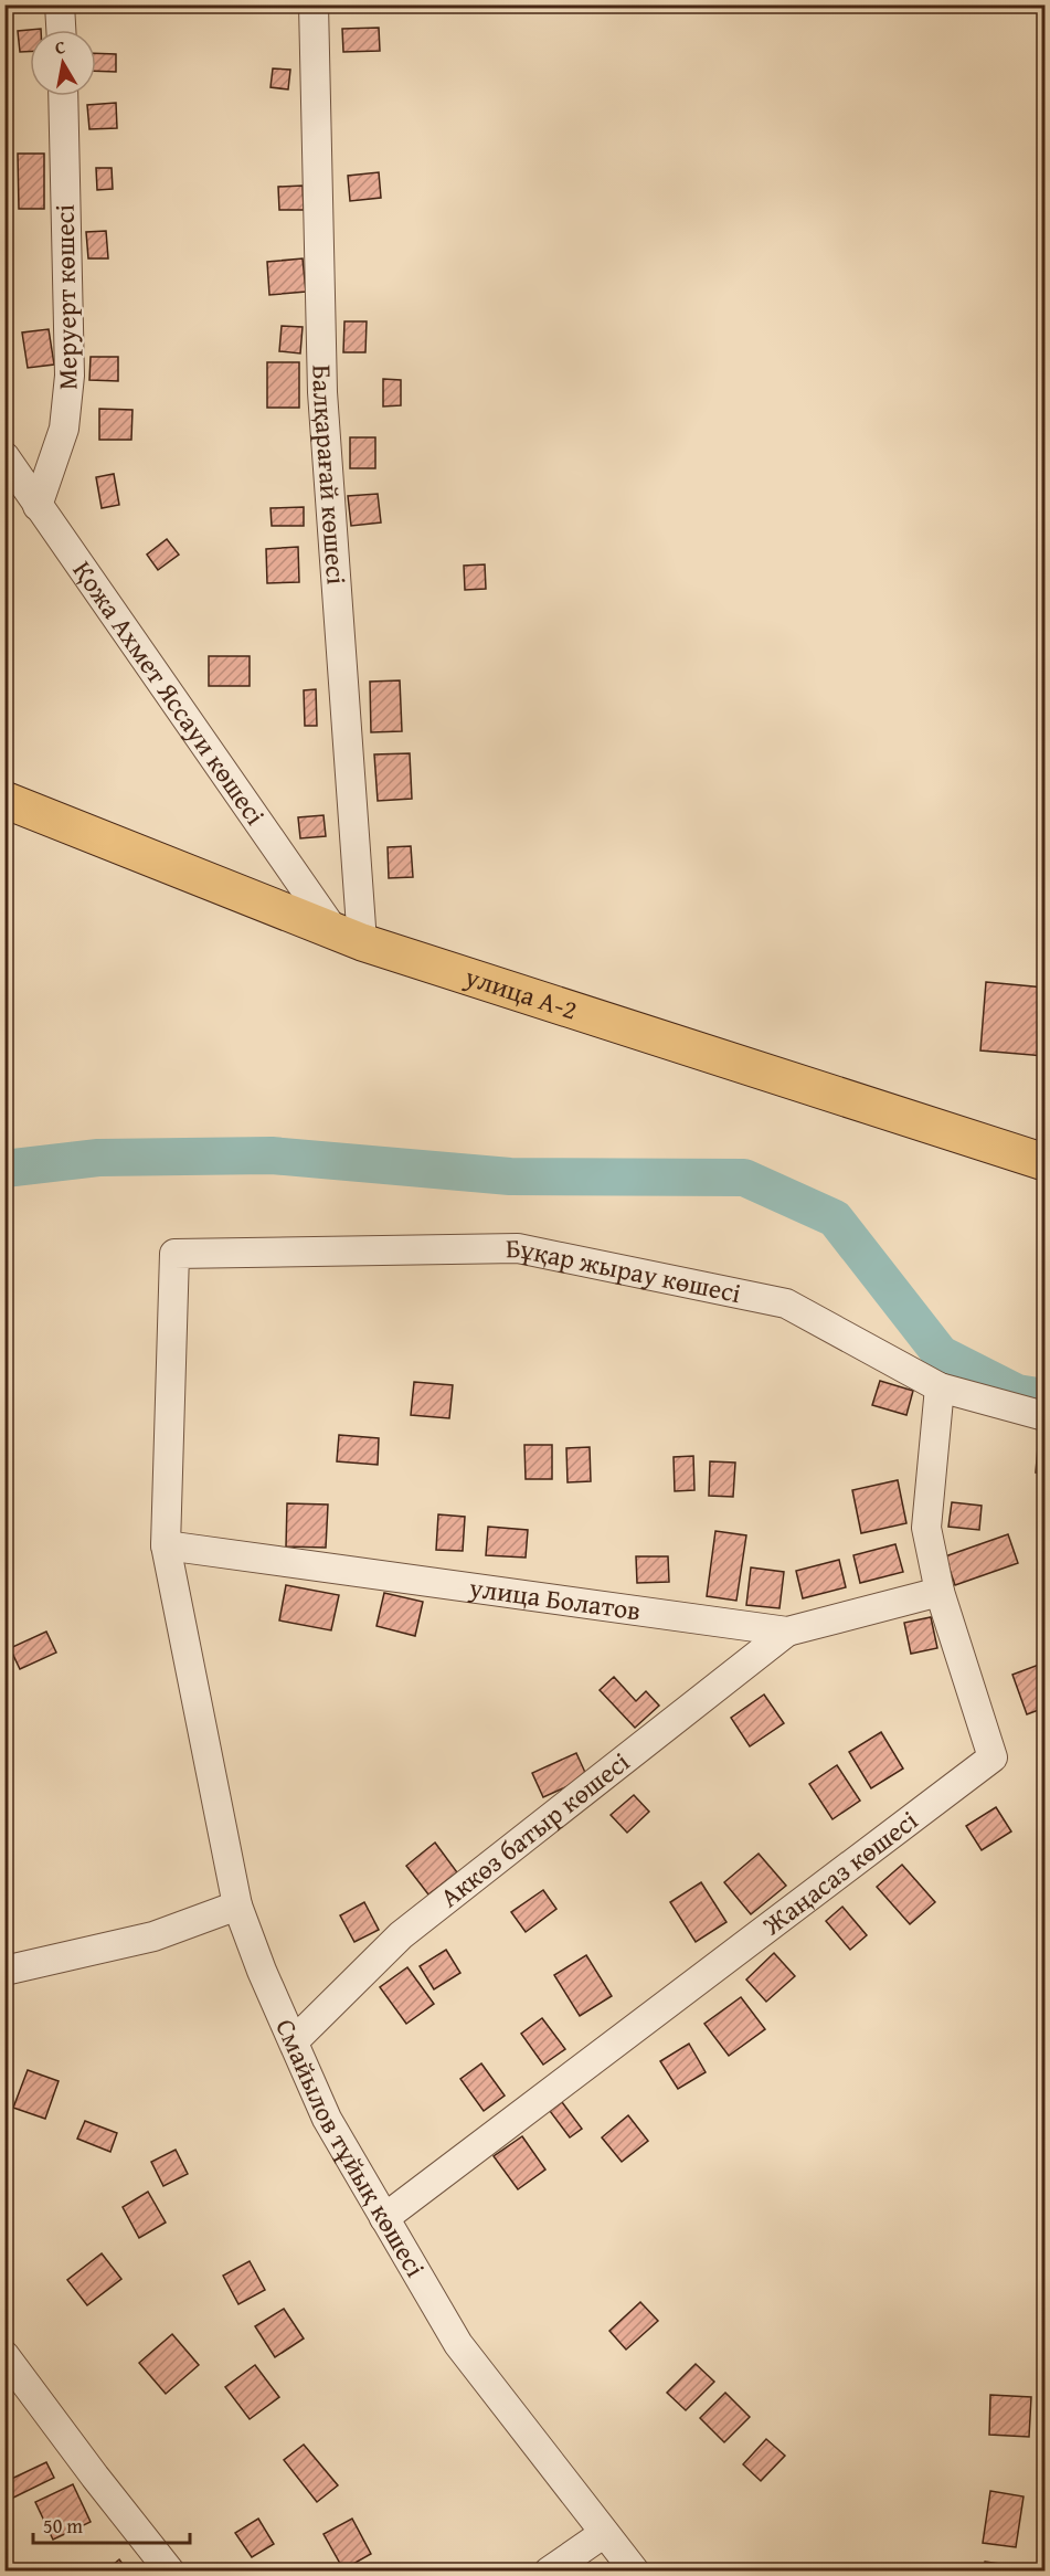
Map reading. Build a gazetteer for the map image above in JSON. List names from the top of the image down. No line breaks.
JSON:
{"streets":{"main road":["улица А-2"],"street":["Меруерт көшесі","Балқарағай көшесі","Қожа Ахмет Яссауи көшесі","Бұқар жырау көшесі","улица Болатов","Аккөз батыр көшесі","Жаңасаз көшесі","Смайылов тұйық көшесі"]},"crossings":[["Меруерт көшесі","Қожа Ахмет Яссауи көшесі"],["Балқарағай көшесі","Қожа Ахмет Яссауи көшесі"],["Балқарағай көшесі","улица А-2"],["Қожа Ахмет Яссауи көшесі","улица А-2"],["Бұқар жырау көшесі","Жаңасаз көшесі"],["Бұқар жырау көшесі","Смайылов тұйық көшесі"],["улица Болатов","Аккөз батыр көшесі"],["улица Болатов","Жаңасаз көшесі"],["улица Болатов","Смайылов тұйық көшесі"],["Аккөз батыр көшесі","Смайылов тұйық көшесі"],["Жаңасаз көшесі","Смайылов тұйық көшесі"]],"scale_bar":"50 m","north":"top"}
